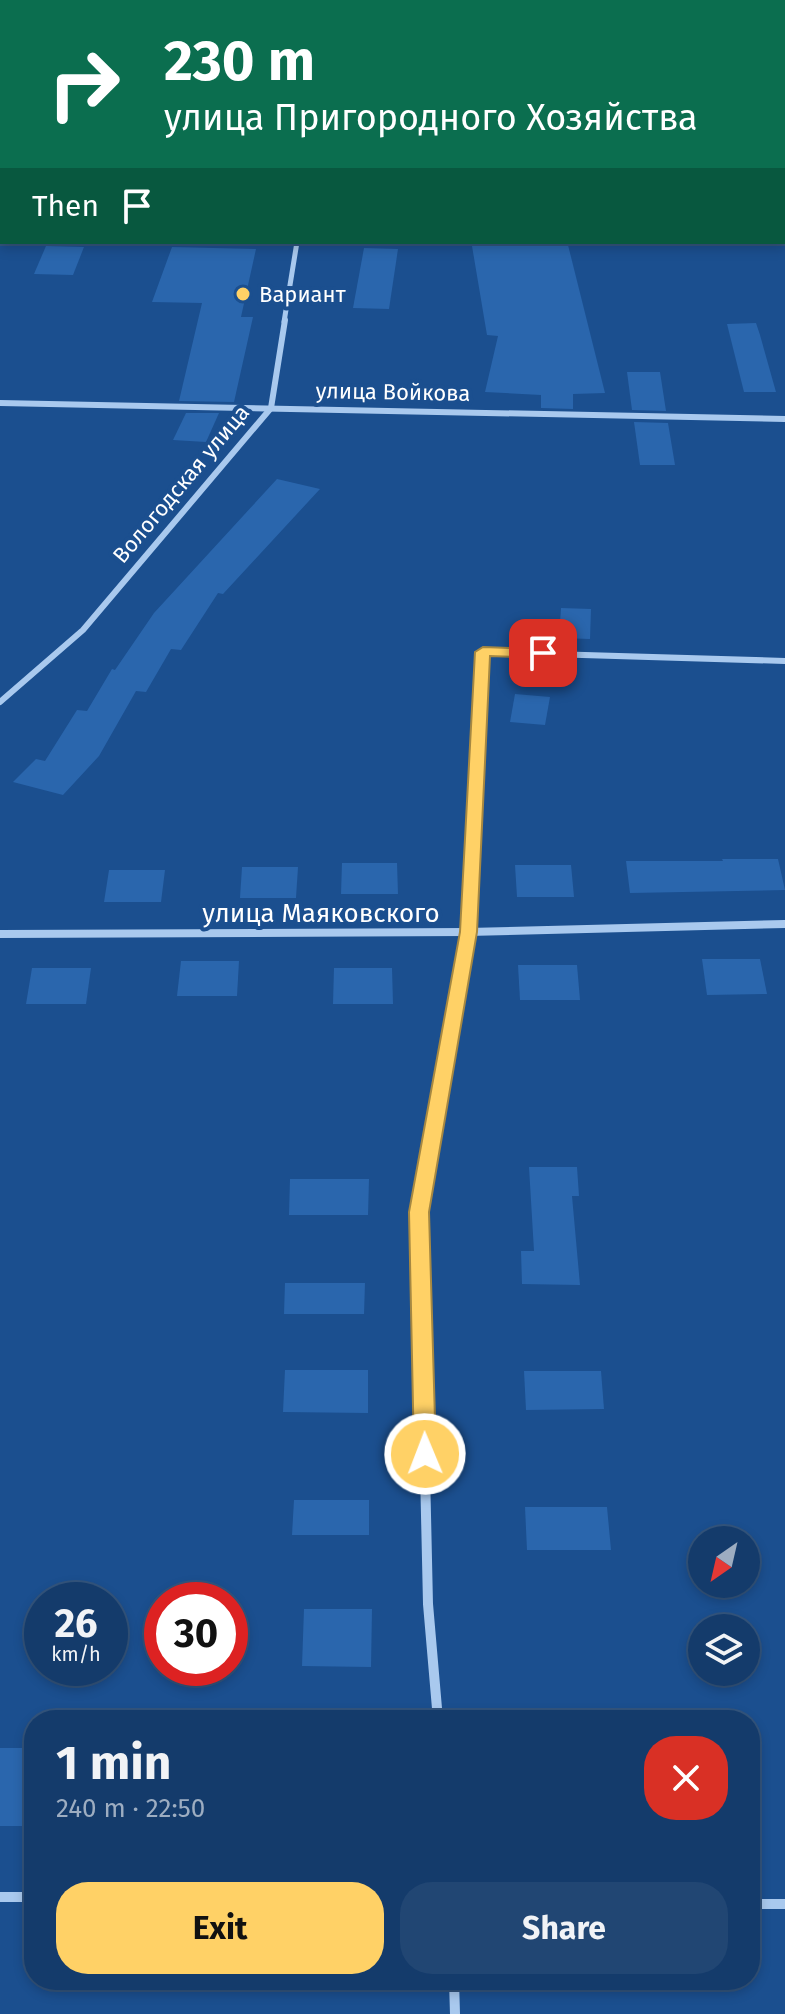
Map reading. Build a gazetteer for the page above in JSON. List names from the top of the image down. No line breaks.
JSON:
{"streets":{"street":["улица Войкова","Вологодская улица","улица Маяковского"]},"crossings":[["улица Войкова","Вологодская улица"]],"places":["Вариант"],"north":"bottom left","page":{"turn":["230 m","улица Пригородного Хозяйства"],"then":"Then","speed":"26 km/h","limit":"30","heading":["1 min","240 m · 22:50"],"buttons":["Exit","Share"]}}
